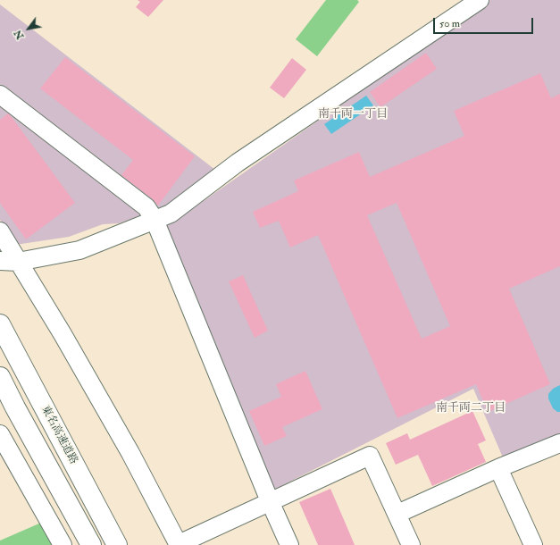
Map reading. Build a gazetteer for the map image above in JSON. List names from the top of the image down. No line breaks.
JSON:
{"streets":{"highway":["東名高速道路"]},"districts":["南千両一丁目","南千両二丁目"],"scale_bar":"50 m","north":"bottom left"}
